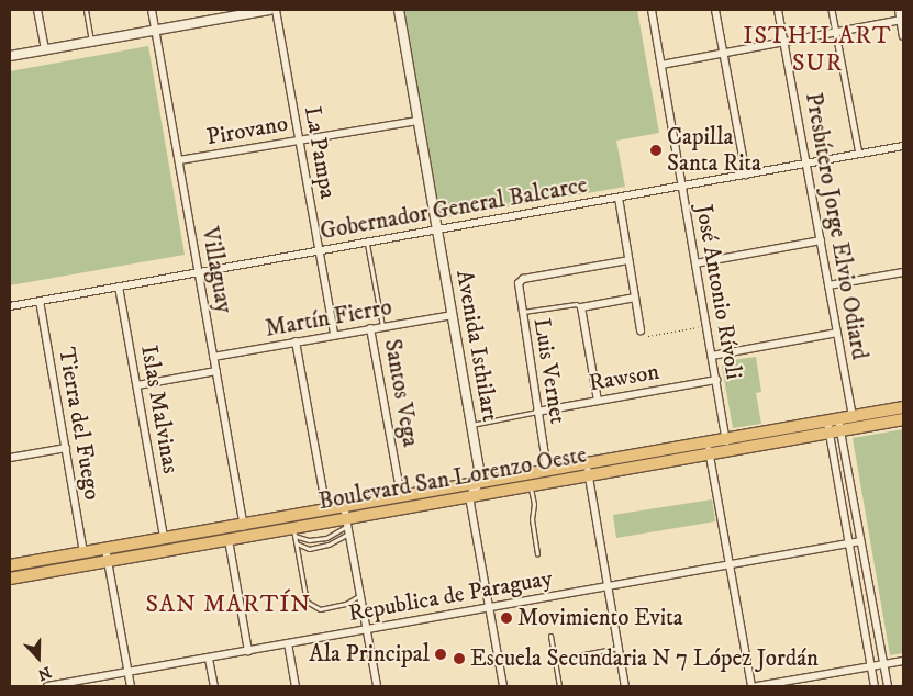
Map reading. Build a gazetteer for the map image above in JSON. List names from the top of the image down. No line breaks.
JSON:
{"streets":{"main road":["Boulevard San Lorenzo Oeste"],"street":["Pirovano","La Pampa","Gobernador General Balcarce","Presbítero Jorge Elvio Odiard","Villaguay","José Antonio Rívoli","Martín Fierro","Avenida Isthilart","Luis Vernet","Rawson","Santos Vega","Islas Malvinas","Tierra del Fuego","Republica de Paraguay"]},"crossings":[["Pirovano","La Pampa"],["Pirovano","Villaguay"],["Pirovano","Avenida Isthilart"],["La Pampa","Gobernador General Balcarce"],["La Pampa","Martín Fierro"],["Gobernador General Balcarce","Presbítero Jorge Elvio Odiard"],["Gobernador General Balcarce","Villaguay"],["Gobernador General Balcarce","José Antonio Rívoli"],["Gobernador General Balcarce","Avenida Isthilart"],["Gobernador General Balcarce","Santos Vega"],["Gobernador General Balcarce","Islas Malvinas"],["Gobernador General Balcarce","Tierra del Fuego"],["Presbítero Jorge Elvio Odiard","Boulevard San Lorenzo Oeste"],["Villaguay","Martín Fierro"],["Villaguay","Boulevard San Lorenzo Oeste"],["José Antonio Rívoli","Rawson"],["José Antonio Rívoli","Boulevard San Lorenzo Oeste"],["Martín Fierro","Avenida Isthilart"],["Martín Fierro","Santos Vega"],["Avenida Isthilart","Boulevard San Lorenzo Oeste"],["Luis Vernet","Rawson"],["Luis Vernet","Boulevard San Lorenzo Oeste"],["Santos Vega","Boulevard San Lorenzo Oeste"],["Islas Malvinas","Boulevard San Lorenzo Oeste"],["Tierra del Fuego","Boulevard San Lorenzo Oeste"]],"districts":["ISTHILART SUR","SAN MARTÍN"],"places":["Capilla Santa Rita","Movimiento Evita","Ala Principal","Escuela Secundaria N 7 López Jordán"],"north":"bottom"}
